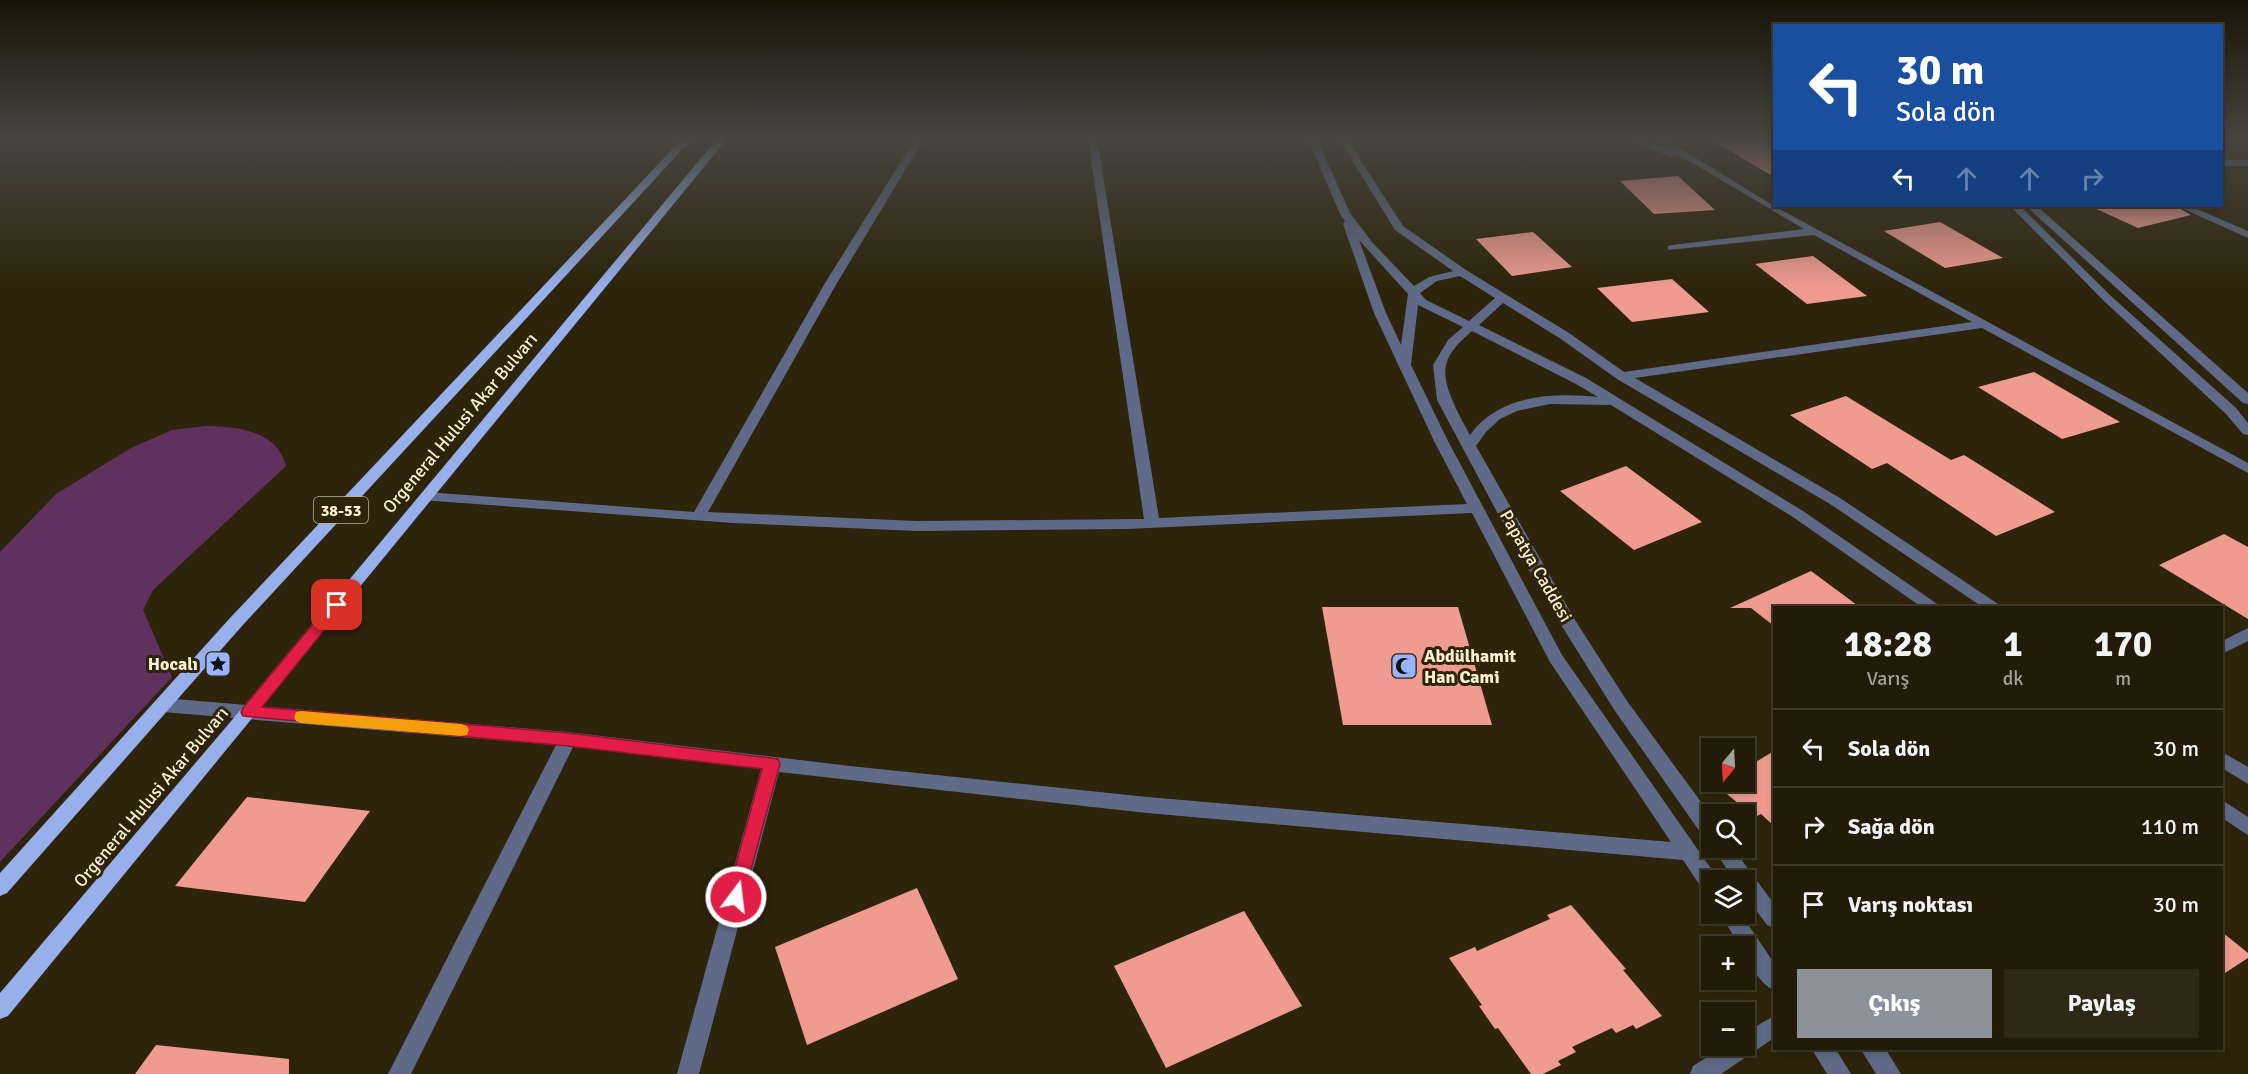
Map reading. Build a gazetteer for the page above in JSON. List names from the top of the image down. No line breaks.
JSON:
{"streets":{"main road":["Orgeneral Hulusi Akar Bulvarı","38-53"],"street":["Papatya Caddesi"]},"places":{"place":["Hocalı"],"mosque":["Abdülhamit Han Cami"]},"north":"bottom","page":{"turn":["30 m","Sola dön"],"eta":["18:28","Varış","1","dk","170","m"],"list":[{"name":"Sola dön","value":"30 m"},{"name":"Sağa dön","value":"110 m"},{"name":"Varış noktası","value":"30 m"}],"map_buttons":["+","−"],"buttons":["Çıkış","Paylaş"]}}
